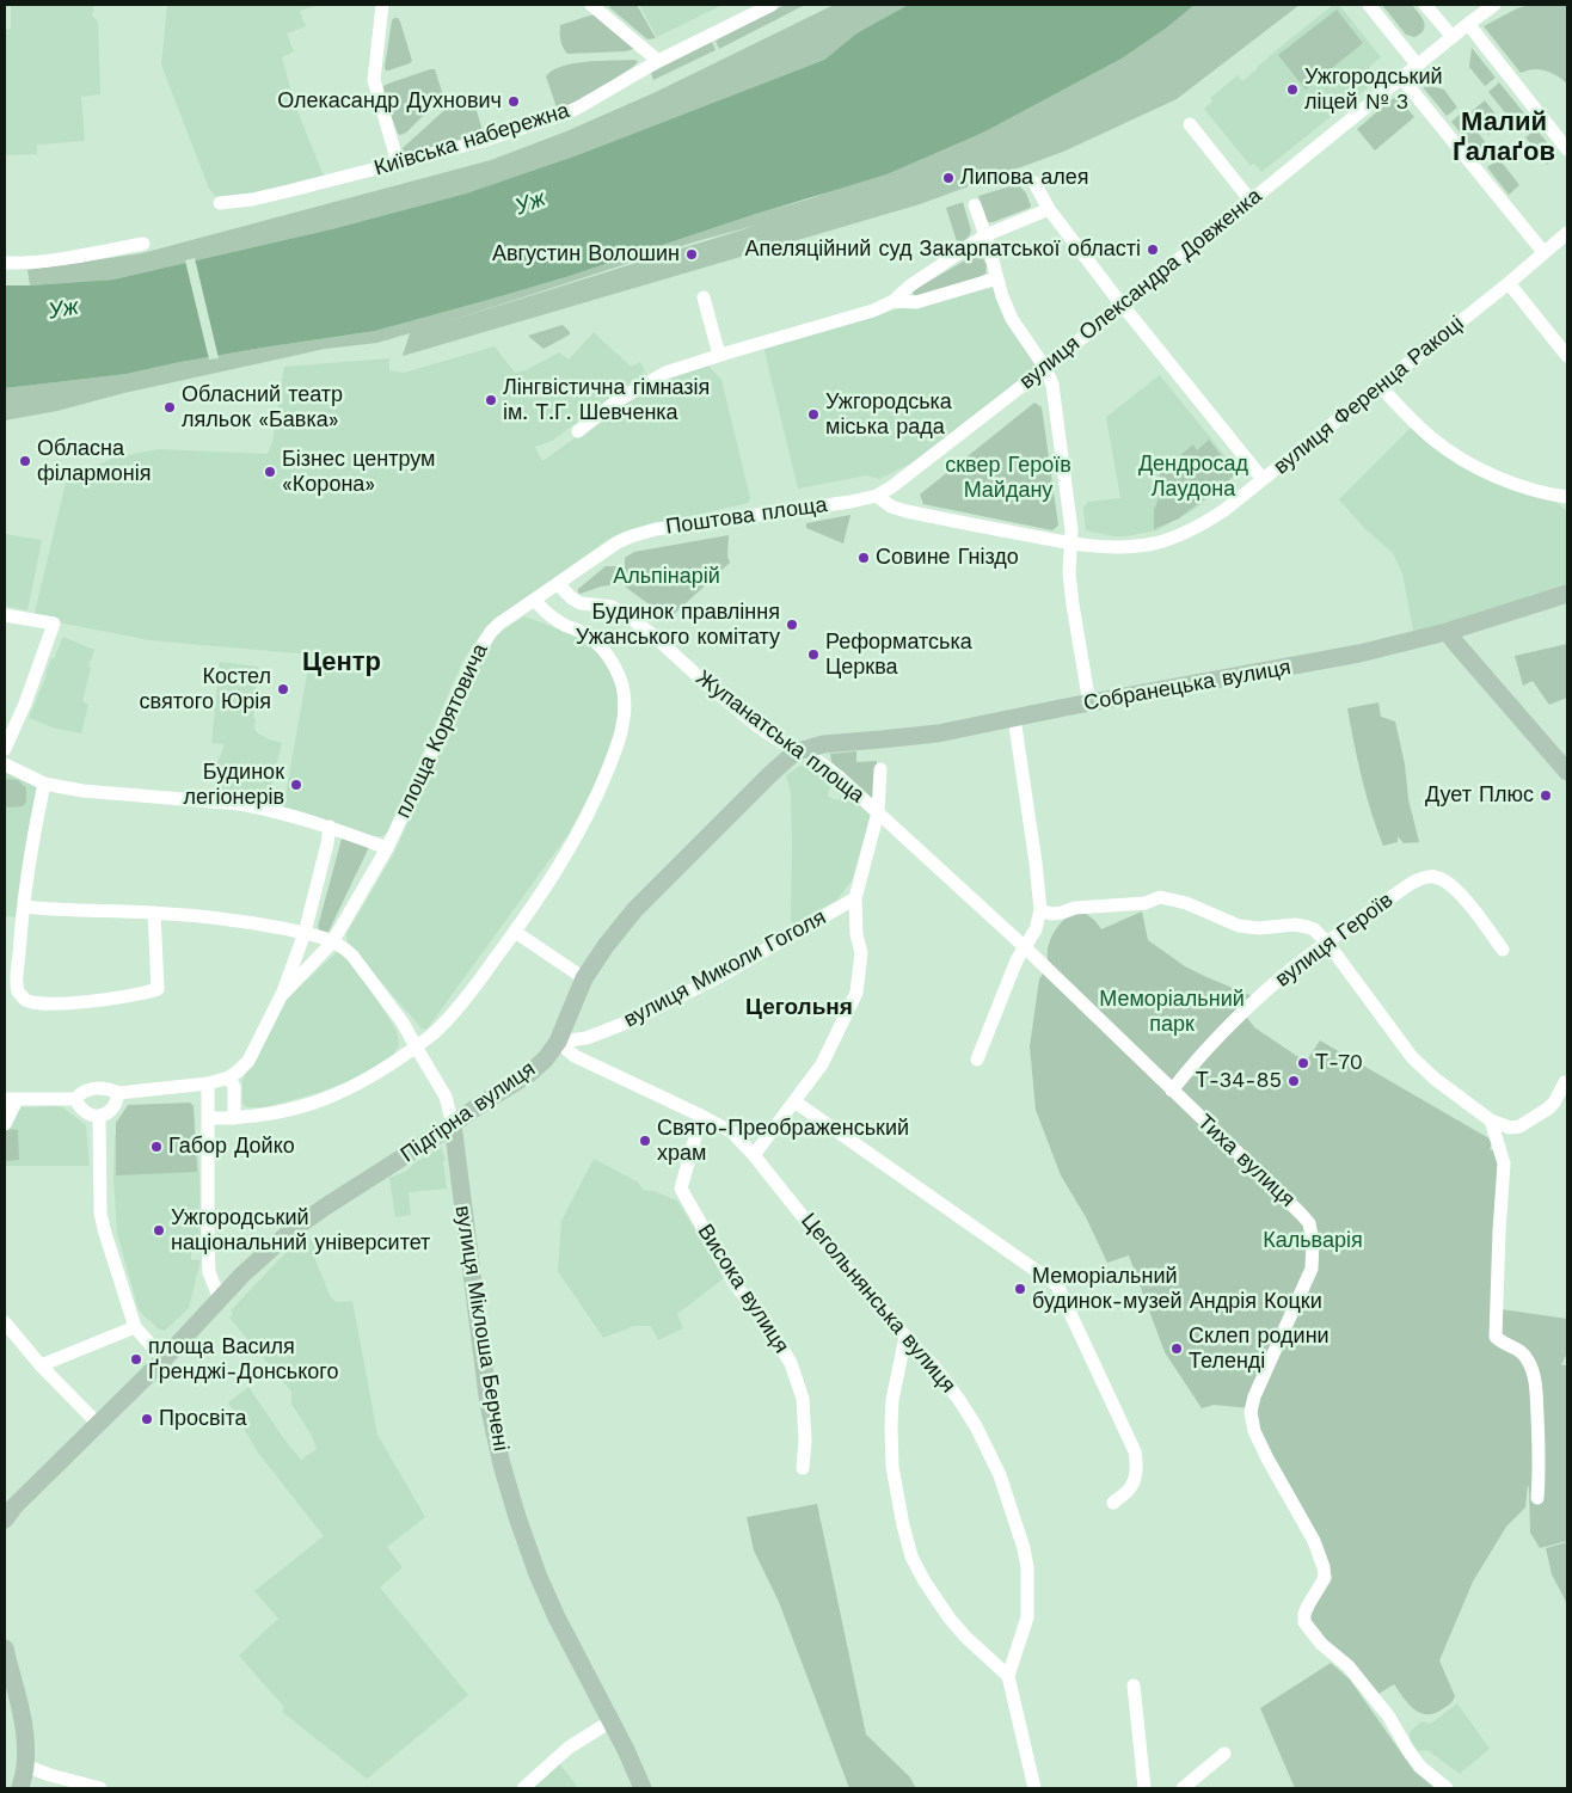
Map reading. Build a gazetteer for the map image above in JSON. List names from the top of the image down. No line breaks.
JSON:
{"streets":{"main road":["Собранецька вулиця","Підгірна вулиця","вулиця Міклоша Берчені"],"street":["Київська набережна","вулиця Олександра Довженка","вулиця Ференца Ракоці","Поштова площа","площа Корятовича","Жупанатська площа","вулиця Героїв","вулиця Миколи Гоголя","Тиха вулиця","Висока вулиця","Цегольнянська вулиця"]},"crossings":[["вулиця Олександра Довженка","вулиця Ференца Ракоці"],["вулиця Олександра Довженка","Поштова площа"],["вулиця Ференца Ракоці","Поштова площа"],["Поштова площа","Жупанатська площа"],["Собранецька вулиця","Жупанатська площа"],["Собранецька вулиця","Підгірна вулиця"],["Жупанатська площа","Підгірна вулиця"],["Жупанатська площа","Тиха вулиця"],["вулиця Героїв","Тиха вулиця"],["вулиця Миколи Гоголя","Підгірна вулиця"],["вулиця Миколи Гоголя","Цегольнянська вулиця"],["Підгірна вулиця","Цегольнянська вулиця"],["Підгірна вулиця","вулиця Міклоша Берчені"],["Висока вулиця","Цегольнянська вулиця"]],"districts":["Малий Ґалаґов","Центр","Цегольня"],"water":["Уж"],"parks":["Дендросад Лаудона","сквер Героїв Майдану","Альпінарій","Меморіальний парк","Кальварія"],"places":["Ужгородський ліцей № 3","Олекасандр Духнович","Липова алея","Апеляційний суд Закарпатської області","Августин Волошин","Лінгвістична гімназія ім. Т.Г. Шевченка","Обласний театр ляльок «Бавка»","Ужгородська міська рада","Обласна філармонія","Бізнес центрум «Корона»","Совине Гніздо","Будинок правління Ужанського комітату","Реформатська Церква","Костел святого Юрія","Будинок легіонерів","Дует Плюс","Т-70","Т-34-85","Свято-Преображенський храм","Габор Дойко","Ужгородський національний університет","Меморіальний будинок-музей Андрія Коцки","Склеп родини Теленді","площа Василя Ґренджі-Донського","Просвіта"]}
